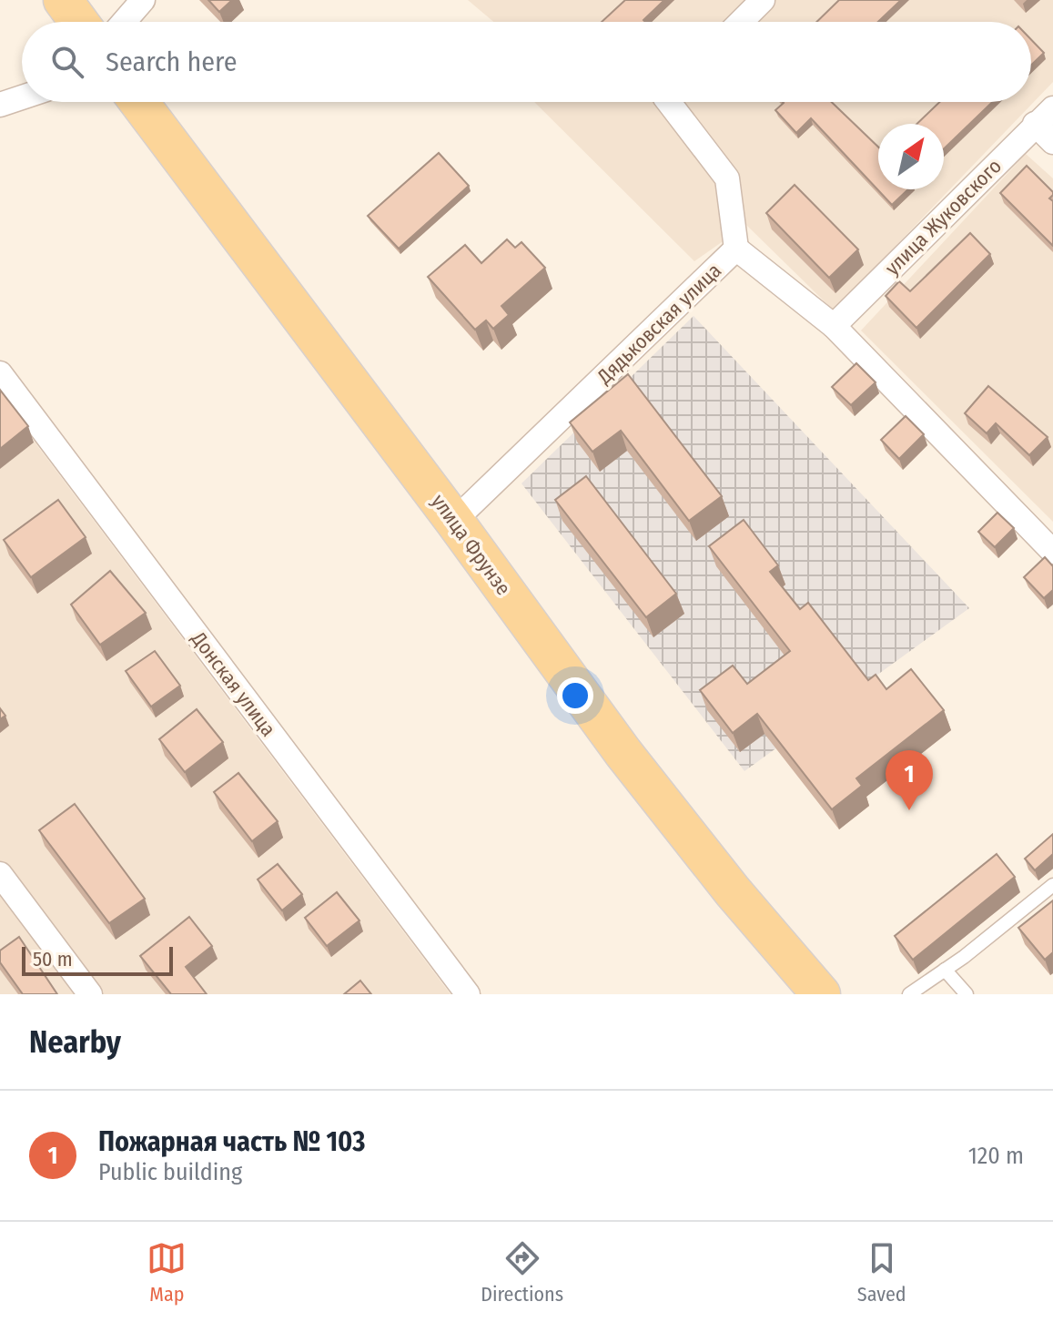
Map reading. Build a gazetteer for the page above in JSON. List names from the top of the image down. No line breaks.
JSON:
{"streets":{"main road":["улица Фрунзе"],"street":["улица Жуковского","Дядьковская улица","Донская улица"]},"crossings":[["улица Жуковского","Дядьковская улица"],["Дядьковская улица","улица Фрунзе"]],"scale_bar":"50 m","north":"top right","page":{"search":"Search here","pins":"1","scale":"50 m","heading":"Nearby","list":[{"mark":"1","name":"Пожарная часть № 103","note":"Public building","value":"120 m"}],"nav":["Map","Directions","Saved"]}}
